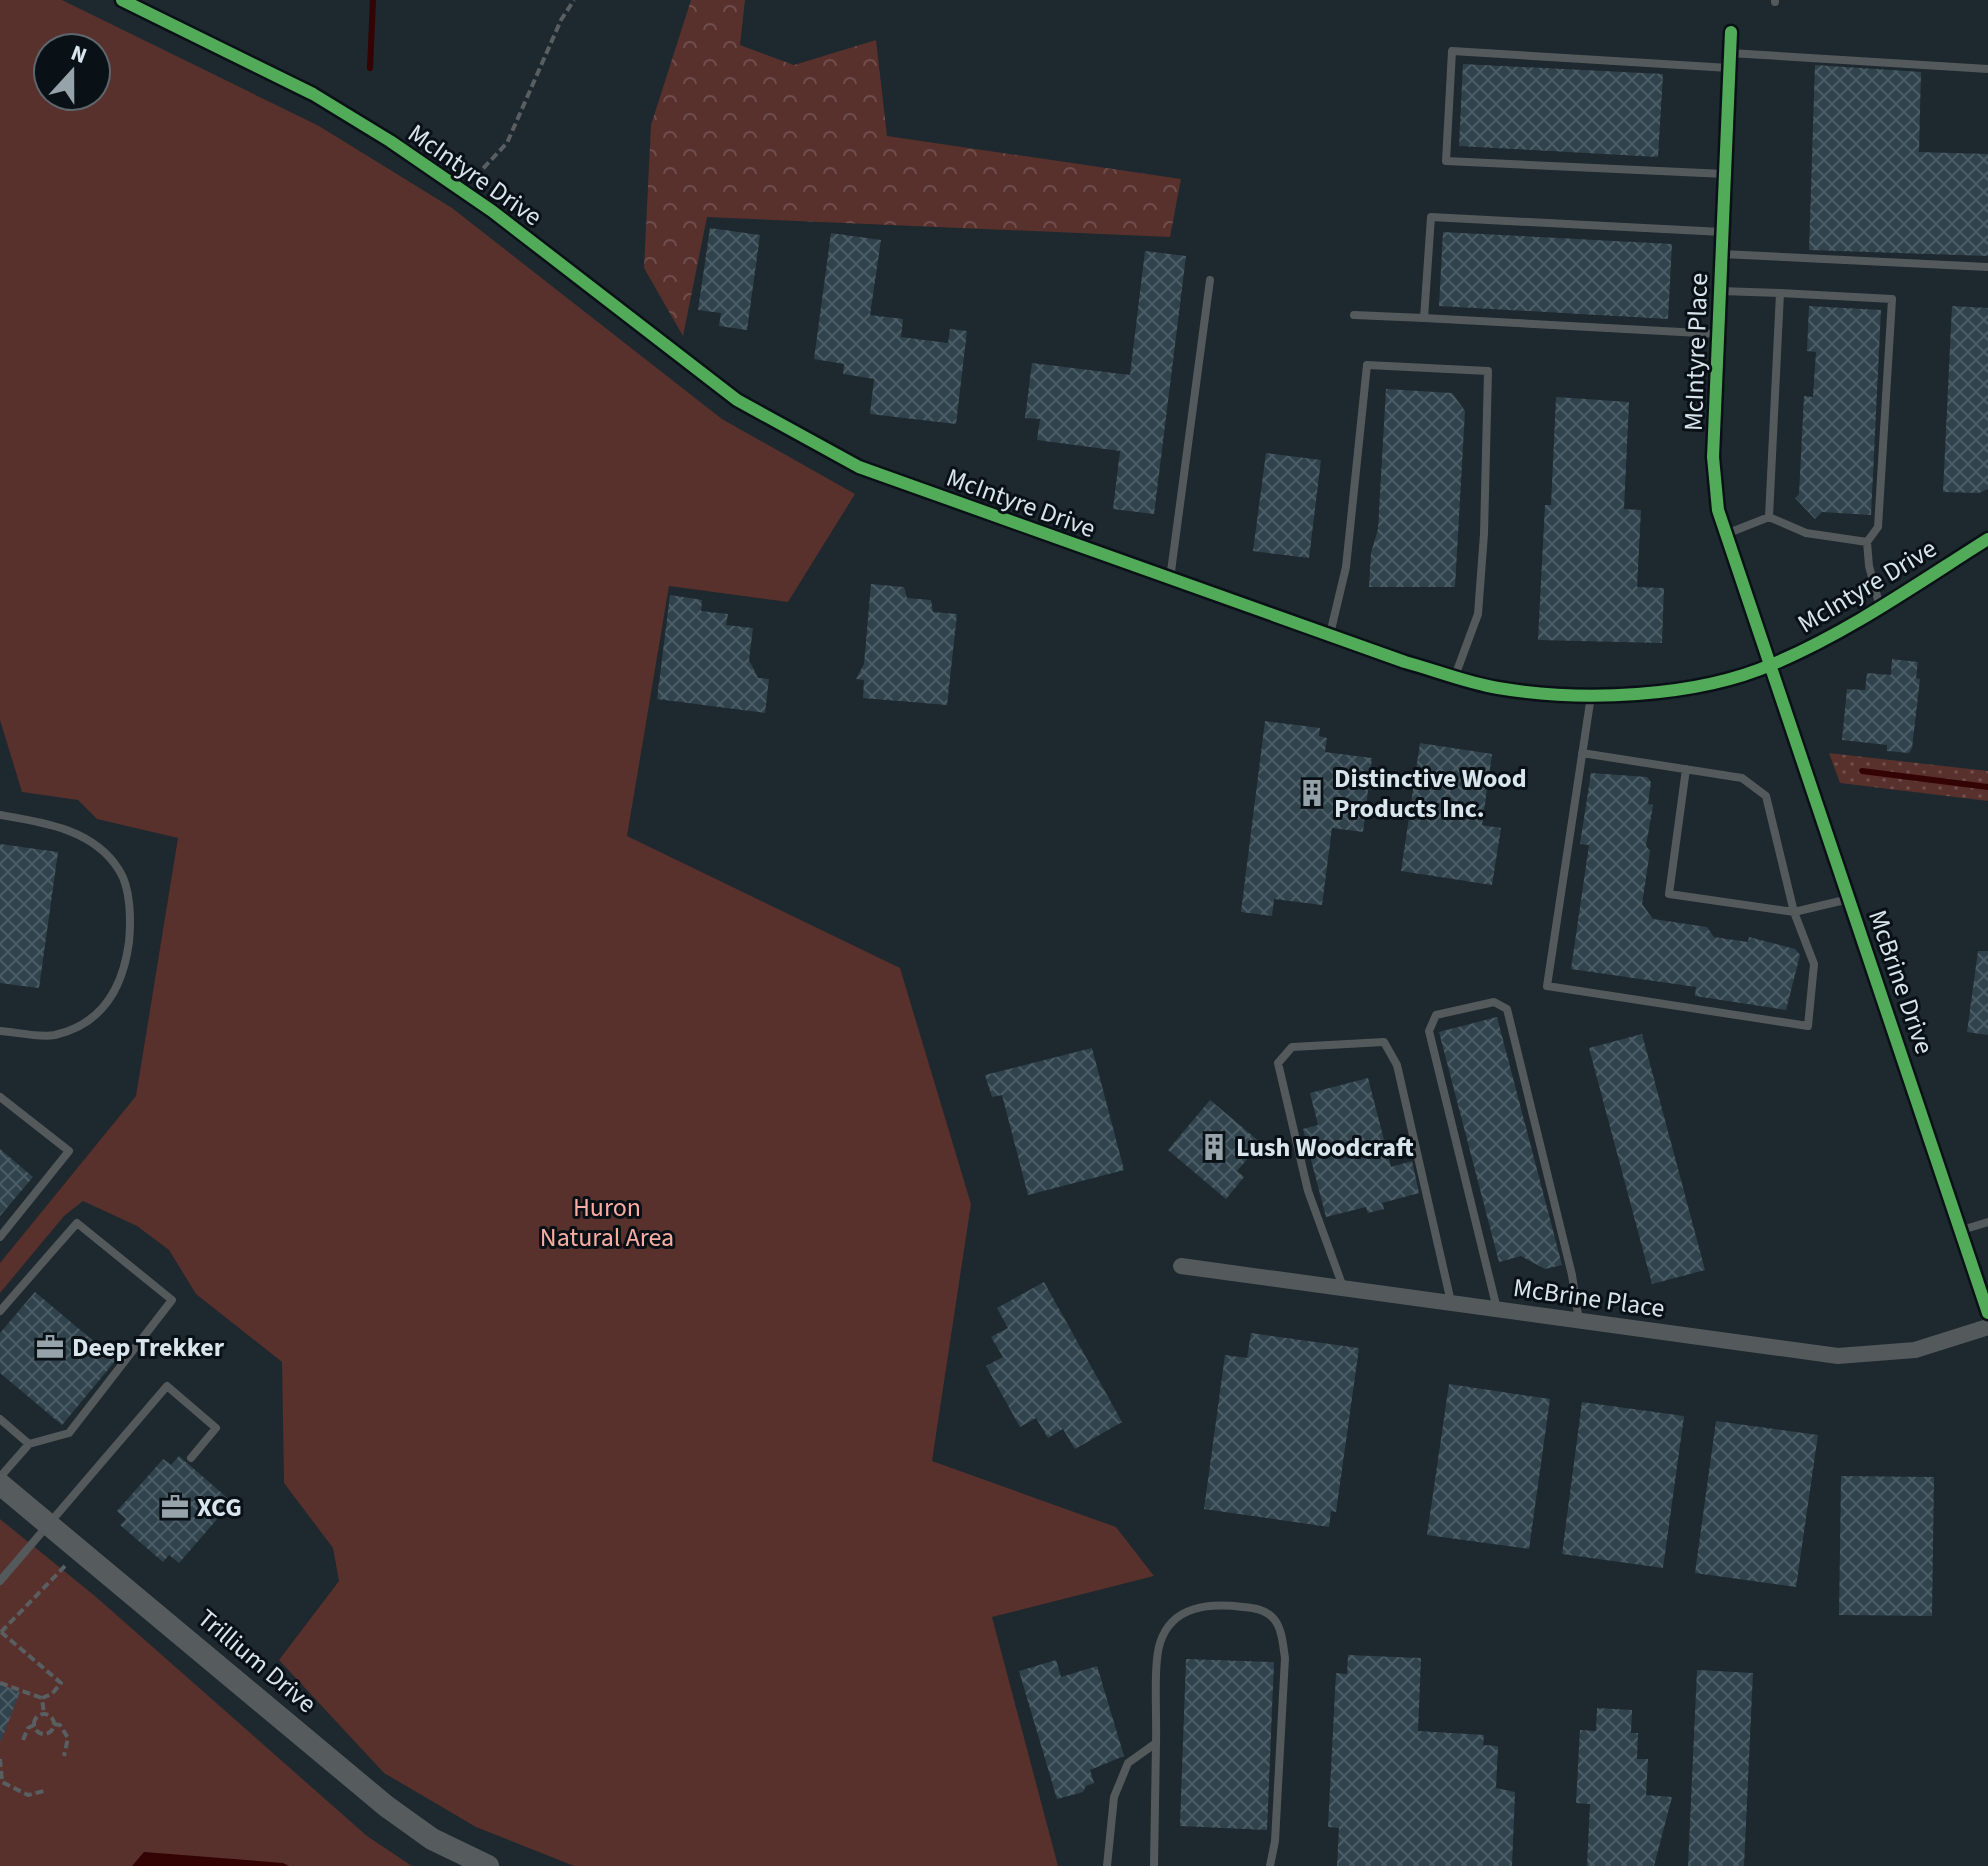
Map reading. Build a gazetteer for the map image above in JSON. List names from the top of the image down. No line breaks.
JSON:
{"streets":{"street":["McIntyre Drive","McIntyre Place","McBrine Drive","McBrine Place","Trillium Drive"]},"crossings":[["McIntyre Drive","McIntyre Place"],["McIntyre Drive","McBrine Drive"],["McIntyre Place","McBrine Drive"]],"parks":["Huron Natural Area"],"places":{"building":["Distinctive Wood Products Inc.","Lush Woodcraft"],"office":["Deep Trekker","XCG"]},"north":"top"}
